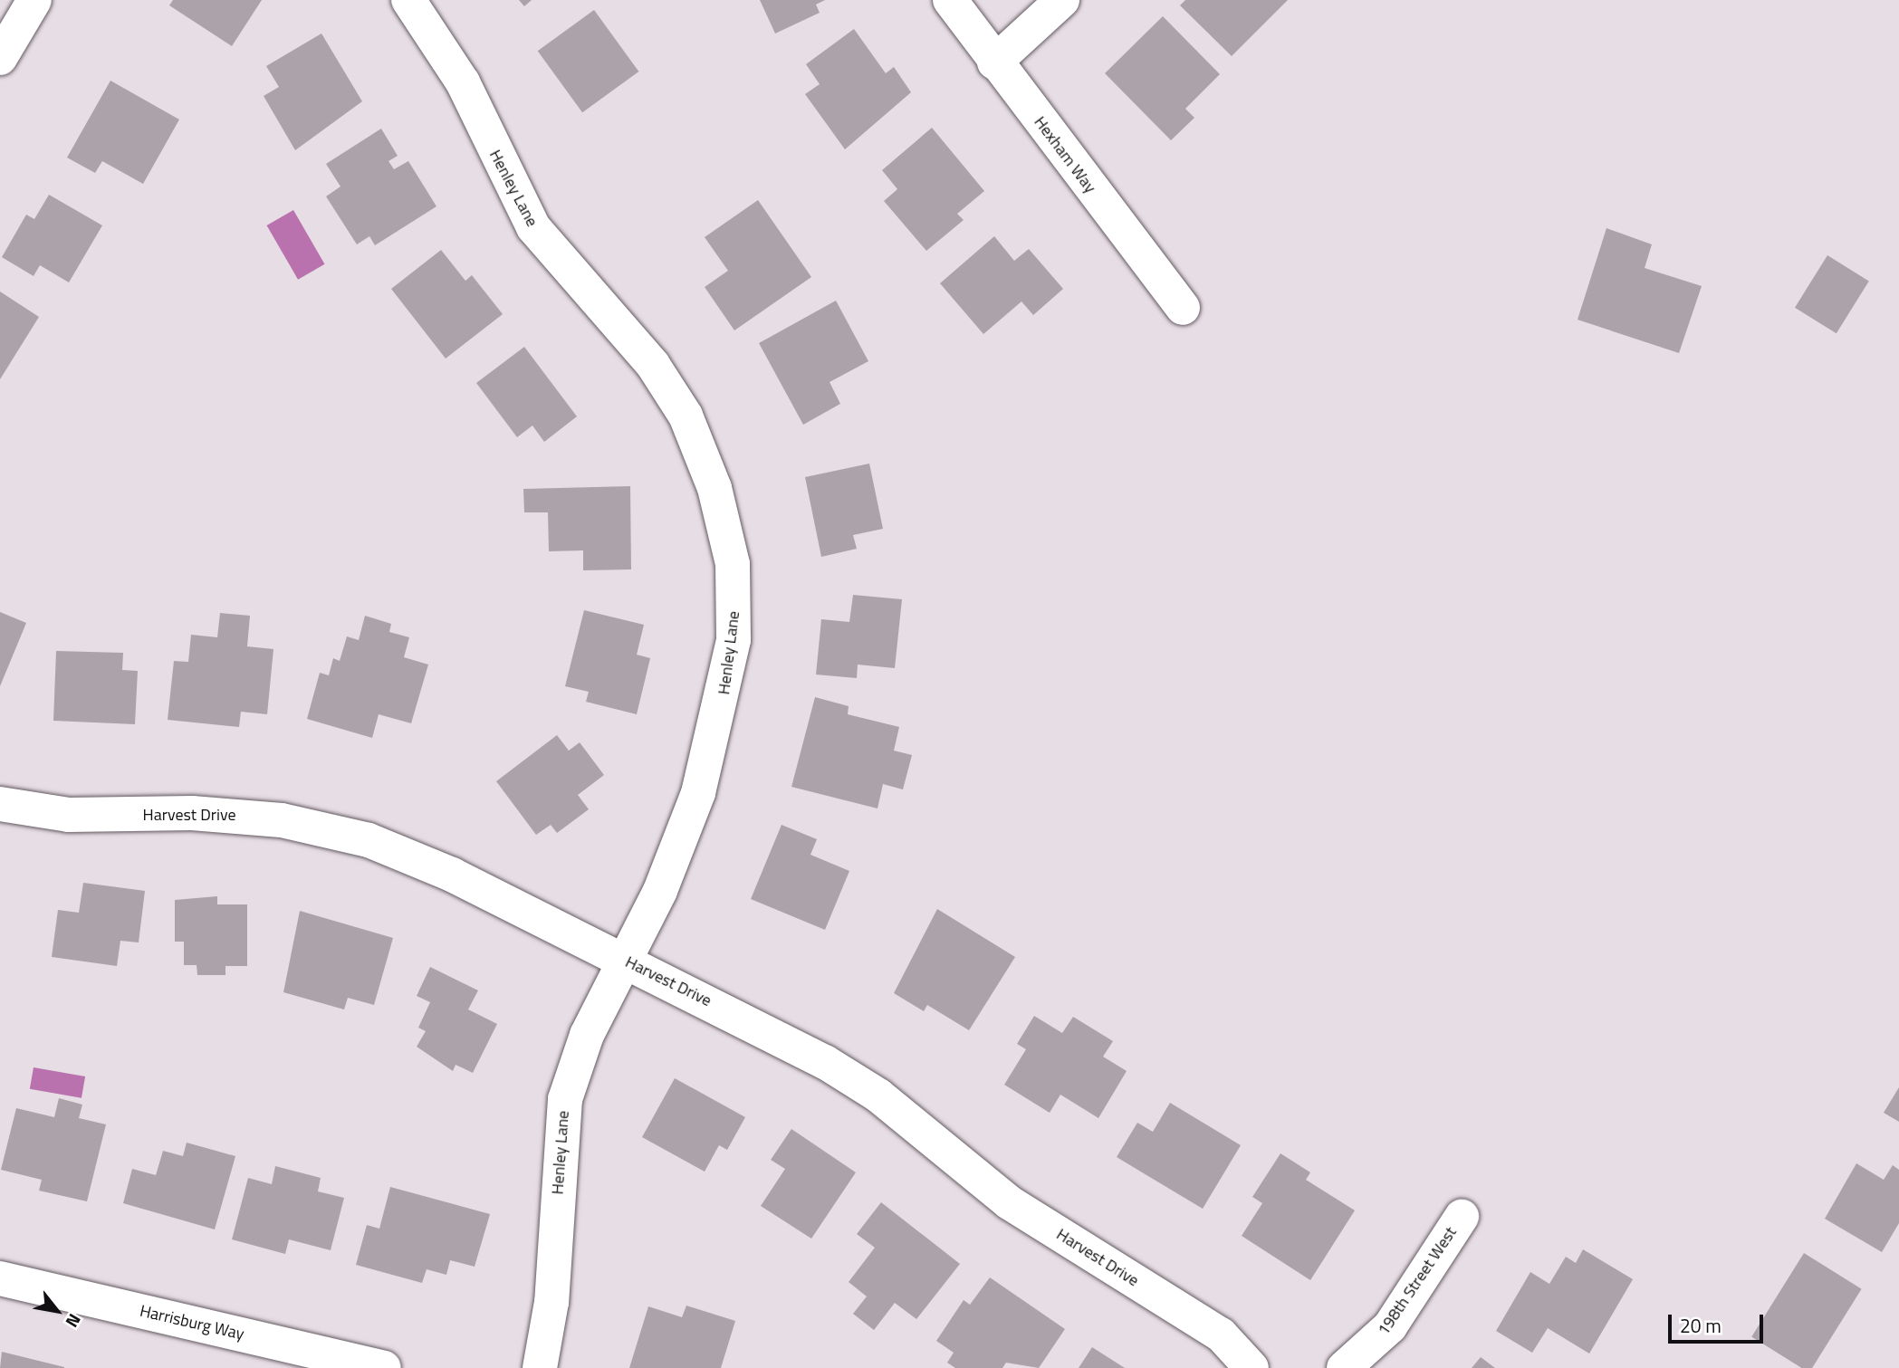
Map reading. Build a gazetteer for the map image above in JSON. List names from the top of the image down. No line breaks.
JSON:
{"streets":{"street":["Hexham Way","Henley Lane","Harvest Drive","198th Street West","Harrisburg Way"]},"crossings":[["Henley Lane","Harvest Drive"]],"scale_bar":"20 m","north":"bottom right"}
